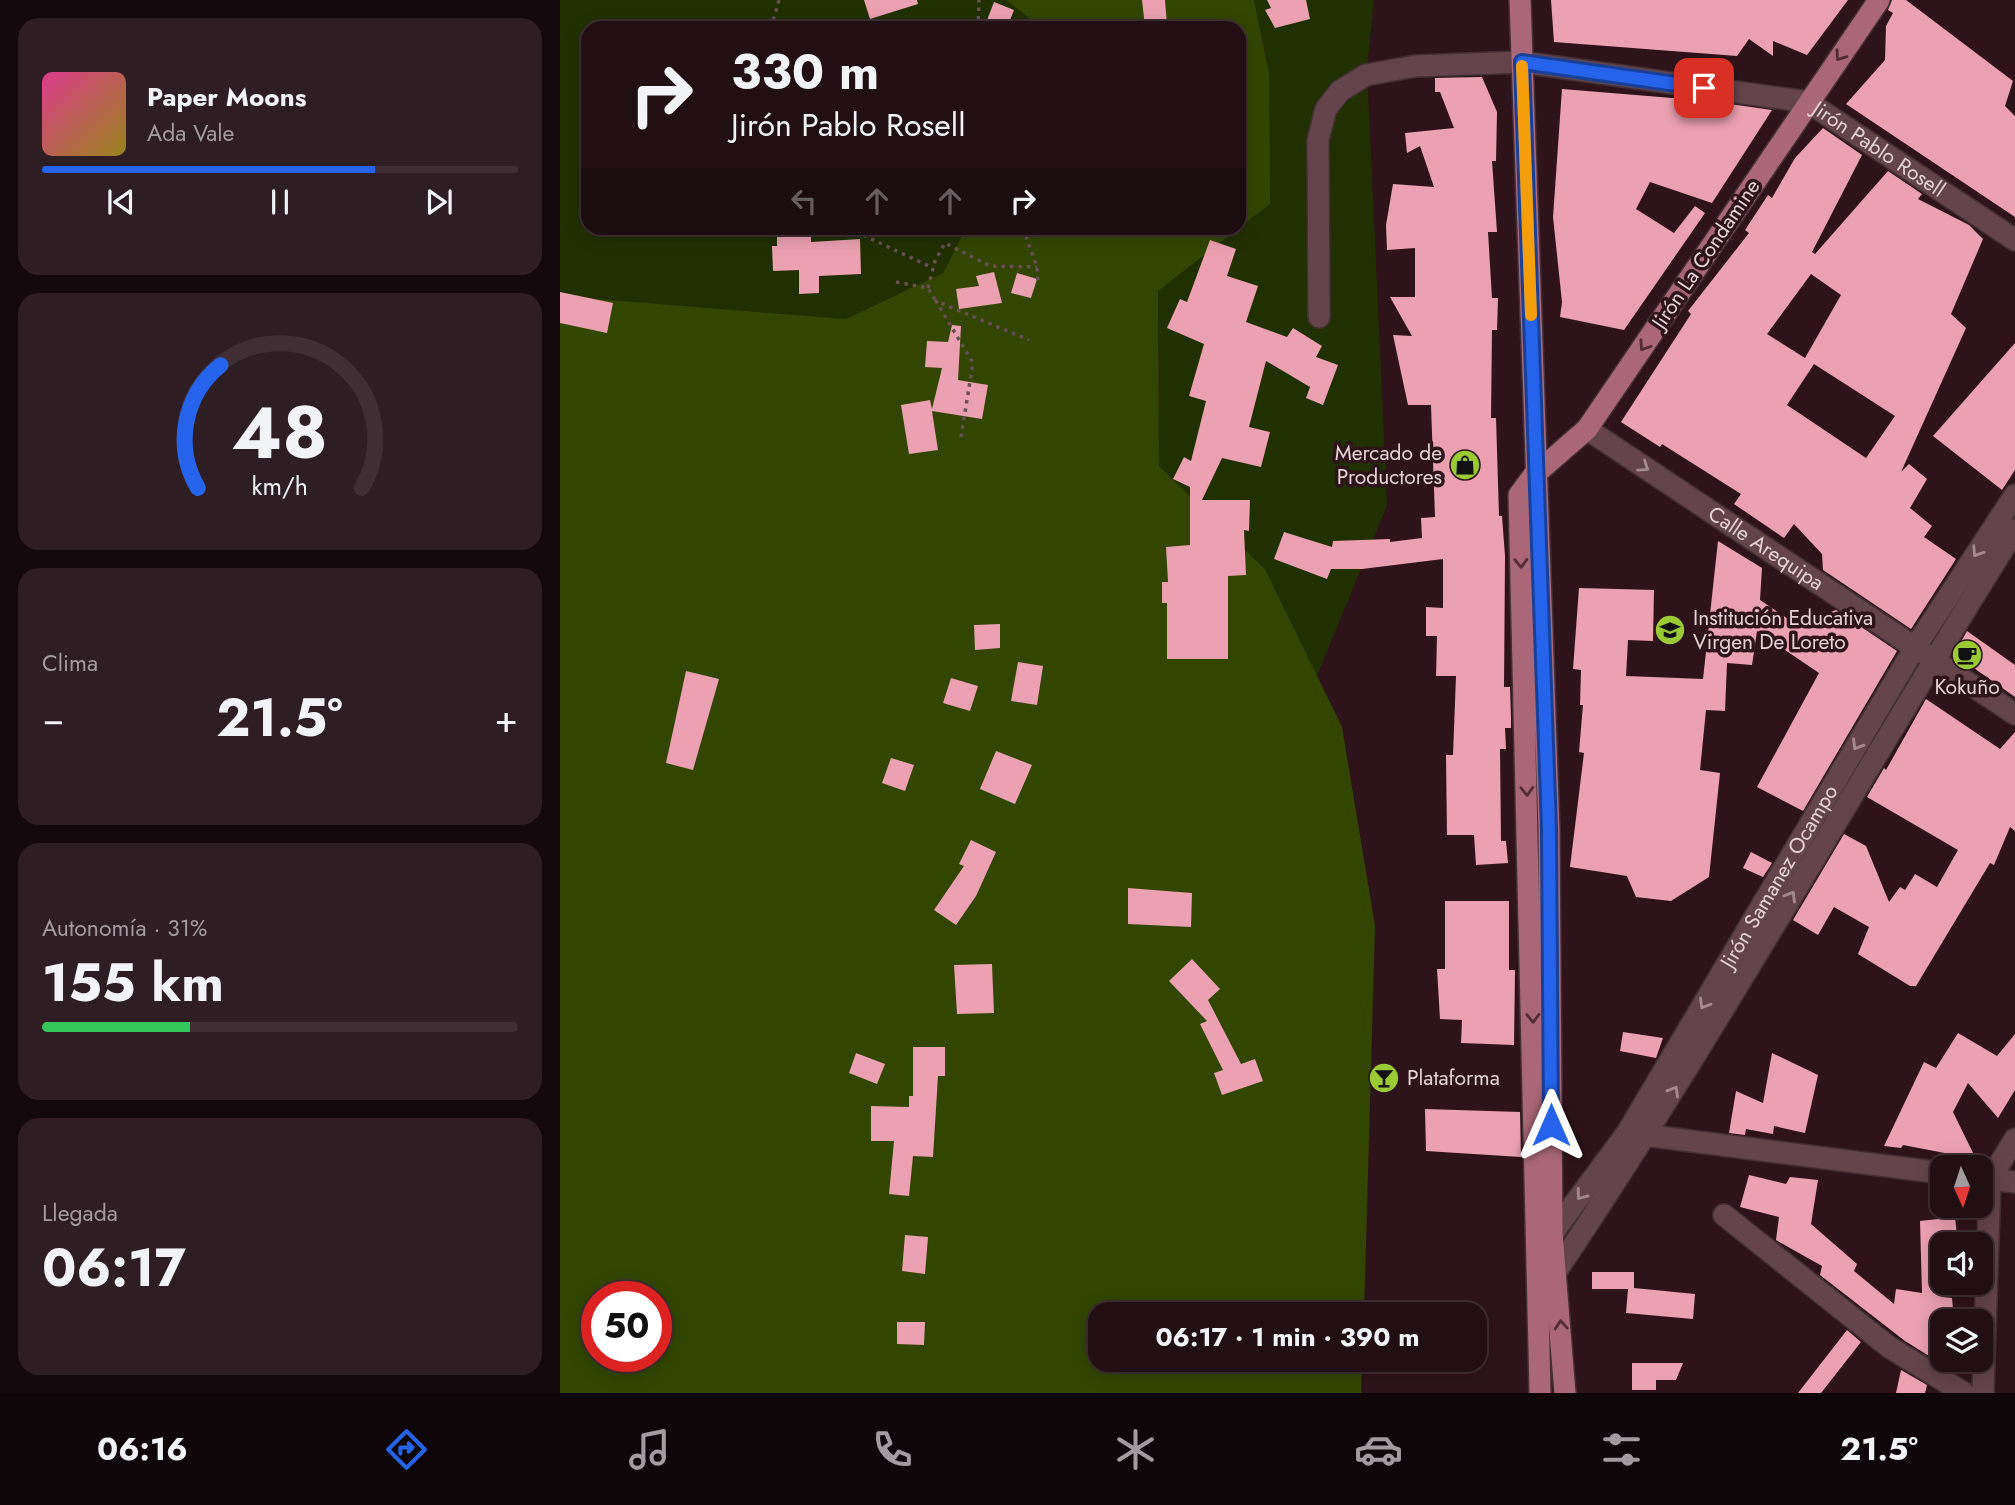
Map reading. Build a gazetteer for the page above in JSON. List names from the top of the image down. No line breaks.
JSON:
{"streets":{"main road":["Jirón La Condamine"],"street":["Jirón Pablo Rosell","Calle Arequipa","Jirón Samanez Ocampo"]},"crossings":[["Jirón Pablo Rosell","Jirón La Condamine"],["Jirón La Condamine","Calle Arequipa"],["Calle Arequipa","Jirón Samanez Ocampo"]],"one_way":["Calle Arequipa"],"places":{"shop":["Mercado de Productores"],"school or university":["Institución Educativa Virgen De Loreto"],"cafe":["Kokuño"],"bar":["Plataforma"]},"north":"bottom","page":{"turn":["330 m","Jirón Pablo Rosell"],"song":["Paper Moons","Ada Vale"],"tile":["Clima",["Autonomía · 31%","155 km"],["Llegada","06:17"]],"heat":["−","21.5°","+"],"limit":"50","trip":"06:17 · 1 min · 390 m","tabs":["06:16","21.5°"],"gauge":["48","km/h"]}}
